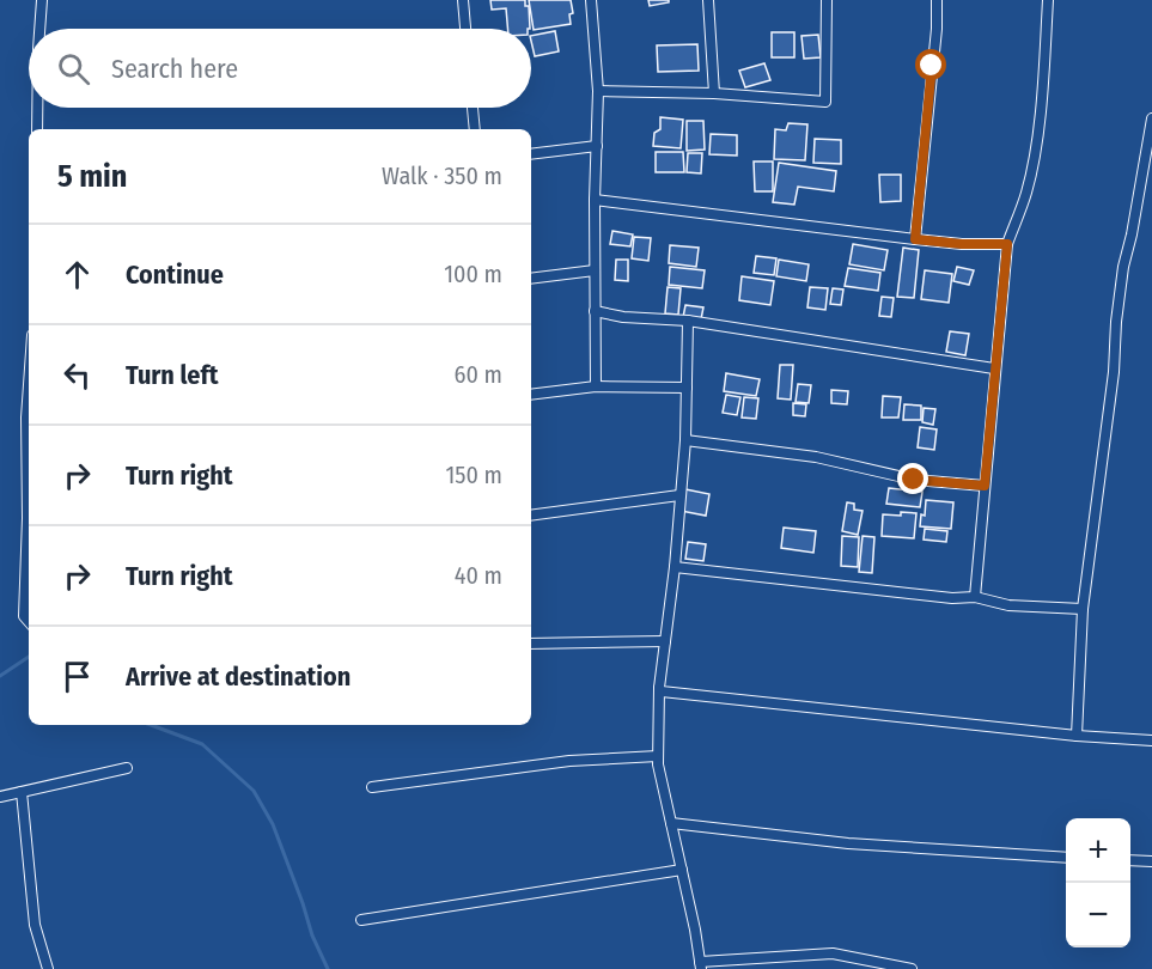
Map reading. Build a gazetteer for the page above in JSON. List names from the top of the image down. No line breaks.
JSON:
{"page":{"search":"Search here","heading":["5 min","Walk · 350 m"],"list":[["Continue","100 m"],["Turn left","60 m"],["Turn right","150 m"],["Turn right","40 m"],"Arrive at destination"],"map_buttons":["+","−"]}}
